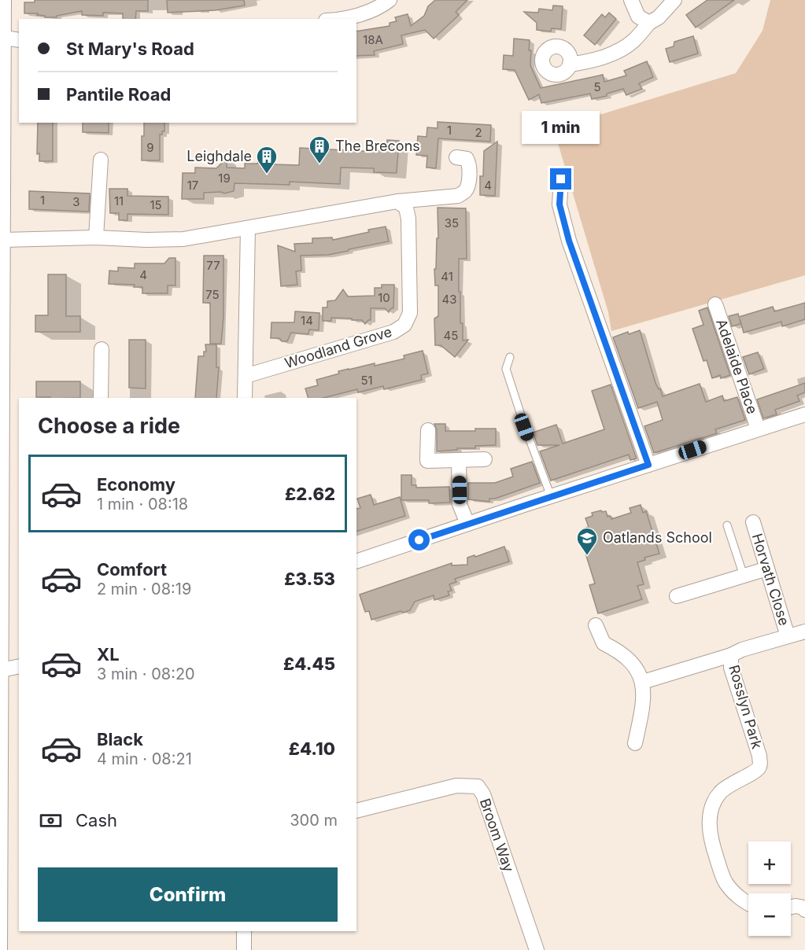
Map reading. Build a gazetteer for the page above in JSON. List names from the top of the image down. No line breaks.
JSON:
{"streets":{"street":["Woodland Grove","Adelaide Place","Horvath Close","Rosslyn Park","Broom Way"]},"crossings":[["Horvath Close","Rosslyn Park"]],"places":{"building":["The Brecons","Leighdale"],"school or university":["Oatlands School"]},"house_numbers":["18A","5","1","2","9","19","17","4","1","11","3","15","35","77","4","41","75","10","43","14","45","51"],"page":{"banner":["St Mary's Road","Pantile Road"],"bubble":"1 min","heading":"Choose a ride","list":[{"name":"Economy","note":"1 min · 08:18","value":"£2.62"},{"name":"Comfort","note":"2 min · 08:19","value":"£3.53"},{"name":"XL","note":"3 min · 08:20","value":"£4.45"},{"name":"Black","note":"4 min · 08:21","value":"£4.10"}],"pay":["Cash","300 m"],"map_buttons":["+","−"],"buttons":"Confirm"}}
